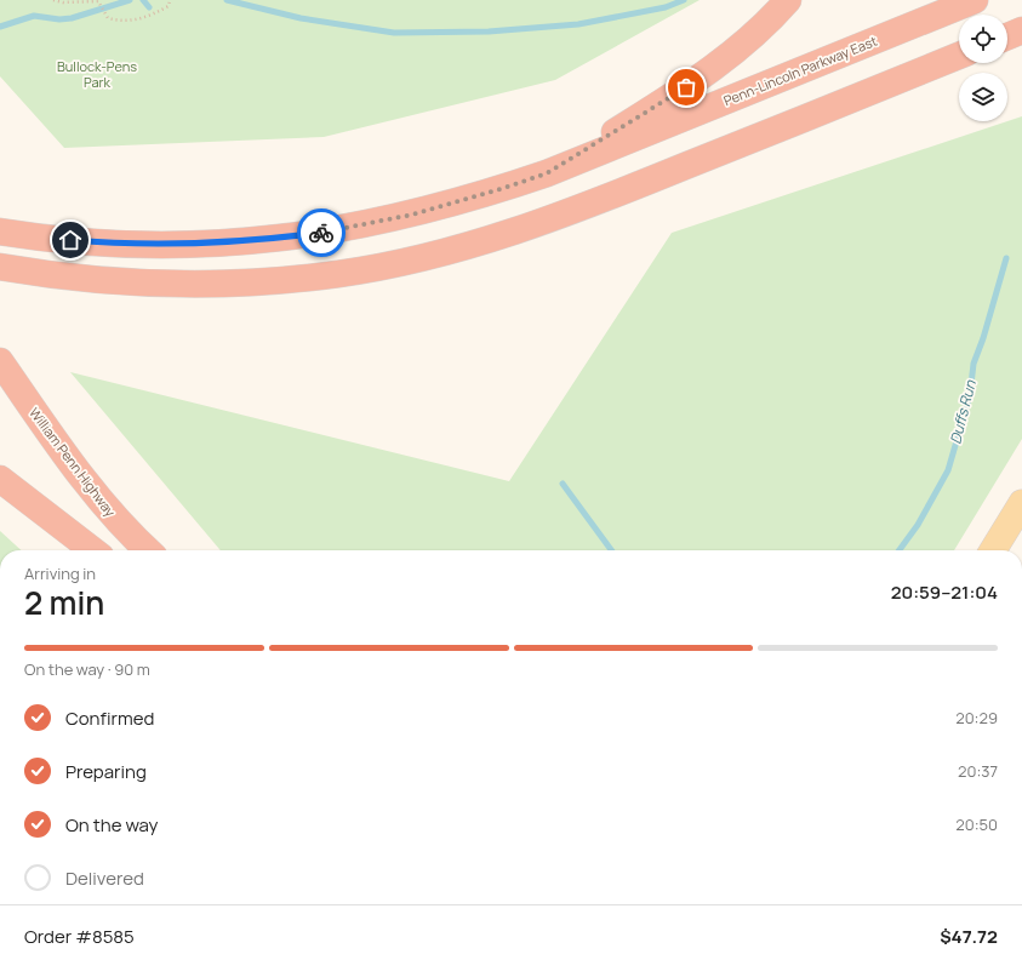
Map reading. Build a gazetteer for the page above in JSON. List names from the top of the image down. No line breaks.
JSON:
{"streets":{"highway":["Penn-Lincoln Parkway East","William Penn Highway"]},"water":["Duffs Run"],"parks":["Bullock-Pens Park"],"page":{"heading":["2 min","Arriving in","20:59–21:04"],"panel":["Order #8585","$47.72"],"bar":"On the way · 90 m","list":[["Confirmed","20:29"],["Preparing","20:37"],["On the way","20:50"],"Delivered"]}}
